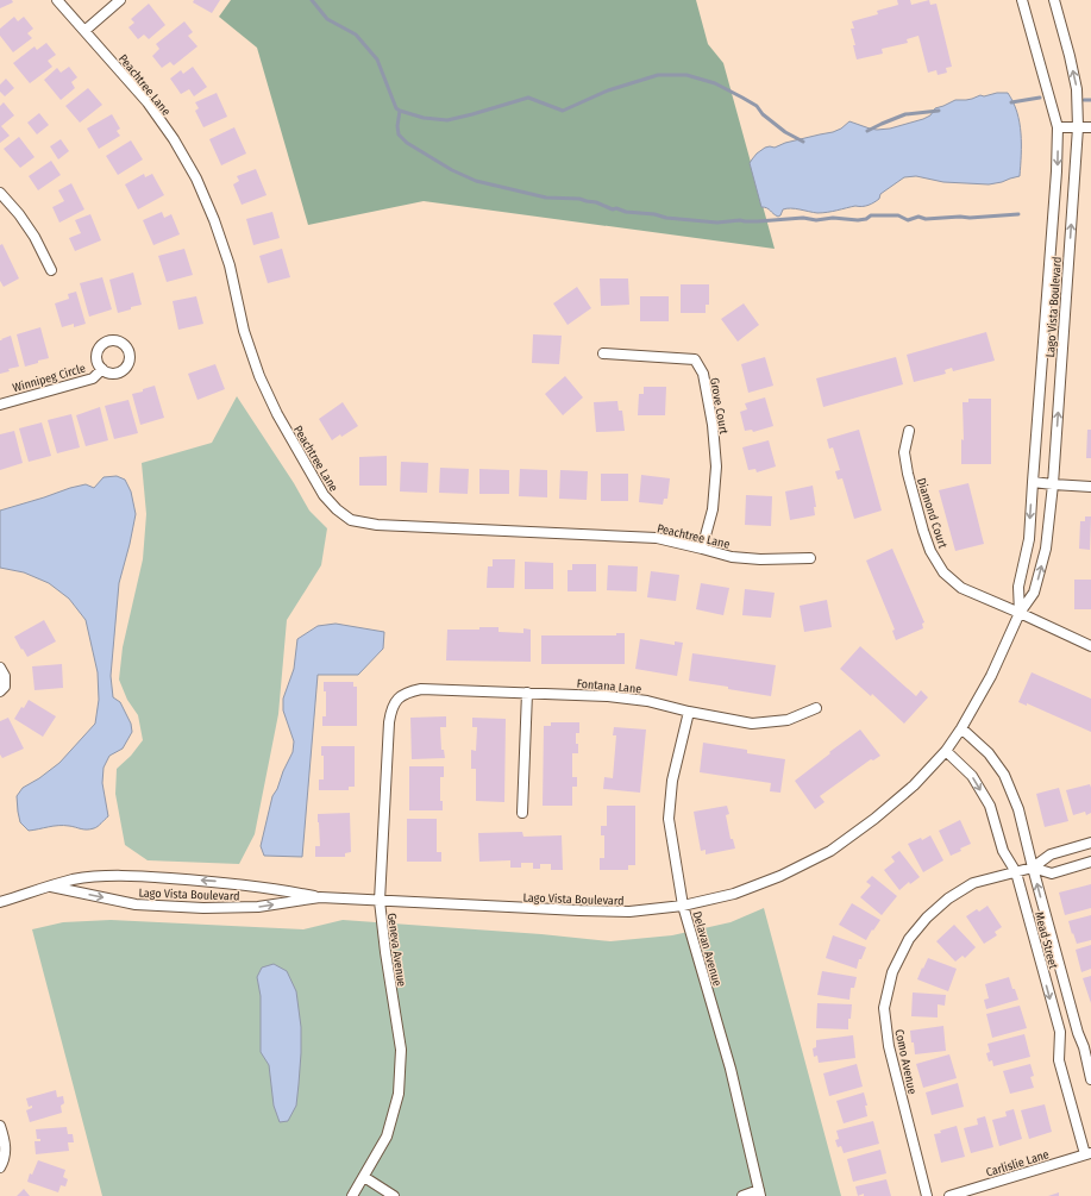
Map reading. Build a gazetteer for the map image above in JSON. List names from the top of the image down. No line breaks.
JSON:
{"streets":{"street":["Peachtree Lane","Lago Vista Boulevard","Winnipeg Circle","Grove Court","Diamond Court","Fontana Lane","Mead Street","Delavan Avenue","Geneva Avenue","Como Avenue","Carlislie Lane"]},"crossings":[["Peachtree Lane","Grove Court"],["Lago Vista Boulevard","Diamond Court"],["Lago Vista Boulevard","Mead Street"],["Lago Vista Boulevard","Delavan Avenue"],["Lago Vista Boulevard","Geneva Avenue"],["Fontana Lane","Delavan Avenue"],["Fontana Lane","Geneva Avenue"],["Mead Street","Como Avenue"],["Mead Street","Carlislie Lane"]]}
